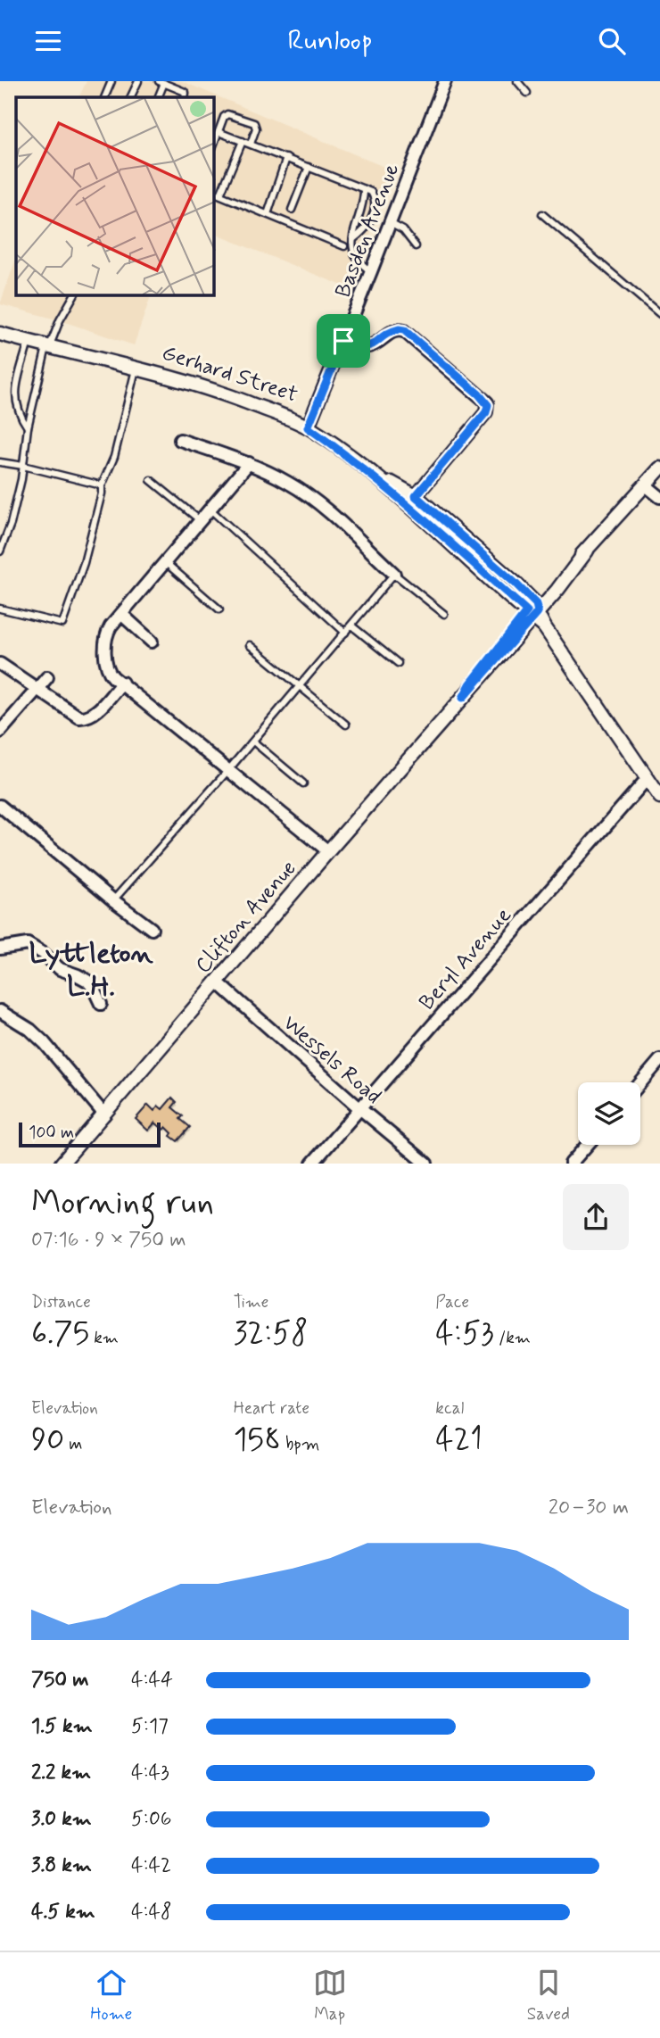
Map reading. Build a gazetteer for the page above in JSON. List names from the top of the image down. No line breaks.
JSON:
{"streets":{"street":["Basden Avenue","Gerhard Street","Clifton Avenue","Beryl Avenue","Wessels Road"]},"crossings":[["Basden Avenue","Gerhard Street"],["Gerhard Street","Clifton Avenue"],["Gerhard Street","Beryl Avenue"],["Clifton Avenue","Wessels Road"],["Beryl Avenue","Wessels Road"]],"districts":["Lyttleton L.H."],"scale_bar":"100 m","page":{"header":"Runloop","scale":"100 m","heading":["Morning run","07:16 · 9 × 750 m"],"stats":[["Distance","6.75 km"],["Time","32:58"],["Pace","4:53 /km"],["Elevation","90 m"],["Heart rate","158 bpm"],["kcal","421"]],"chart":["Elevation","20–30 m"],"list":[{"name":"750 m","note":"4:44"},{"name":"1.5 km","note":"5:17"},{"name":"2.2 km","note":"4:43"},{"name":"3.0 km","note":"5:06"},{"name":"3.8 km","note":"4:42"},{"name":"4.5 km","note":"4:48"}],"tabs":["Home","Map","Saved"]}}
